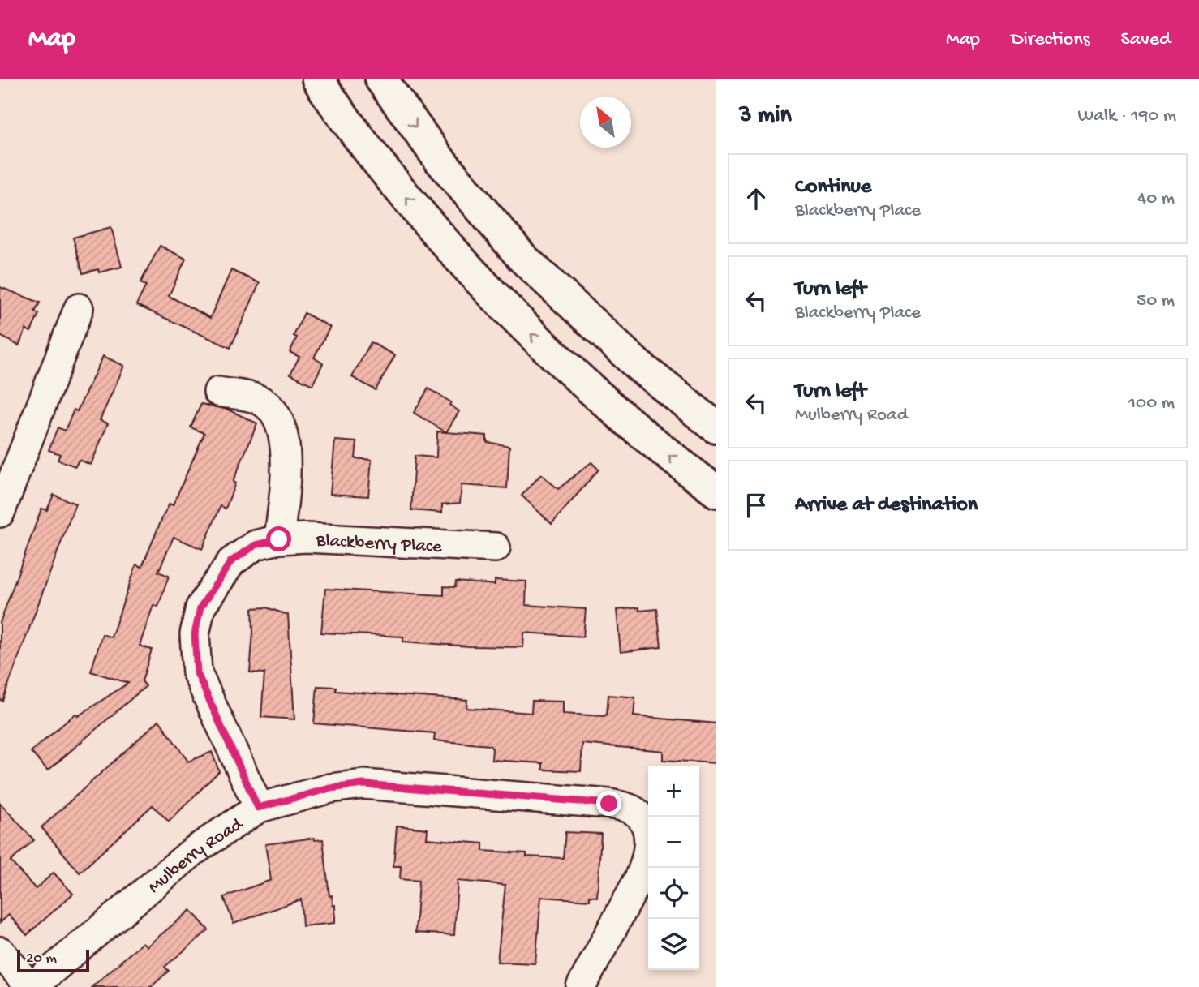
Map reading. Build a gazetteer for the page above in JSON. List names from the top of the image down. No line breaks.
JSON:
{"streets":{"street":["Blackberry Place","Mulberry Road"]},"crossings":[["Blackberry Place","Mulberry Road"]],"scale_bar":"20 m","north":"top left","page":{"header":"Map","nav":["Map","Directions","Saved"],"heading":["3 min","Walk · 190 m"],"list":[["Continue","Blackberry Place","40 m"],["Turn left","Blackberry Place","50 m"],["Turn left","Mulberry Road","100 m"],"Arrive at destination"],"map_buttons":["+","−"],"scale":"20 m"}}
